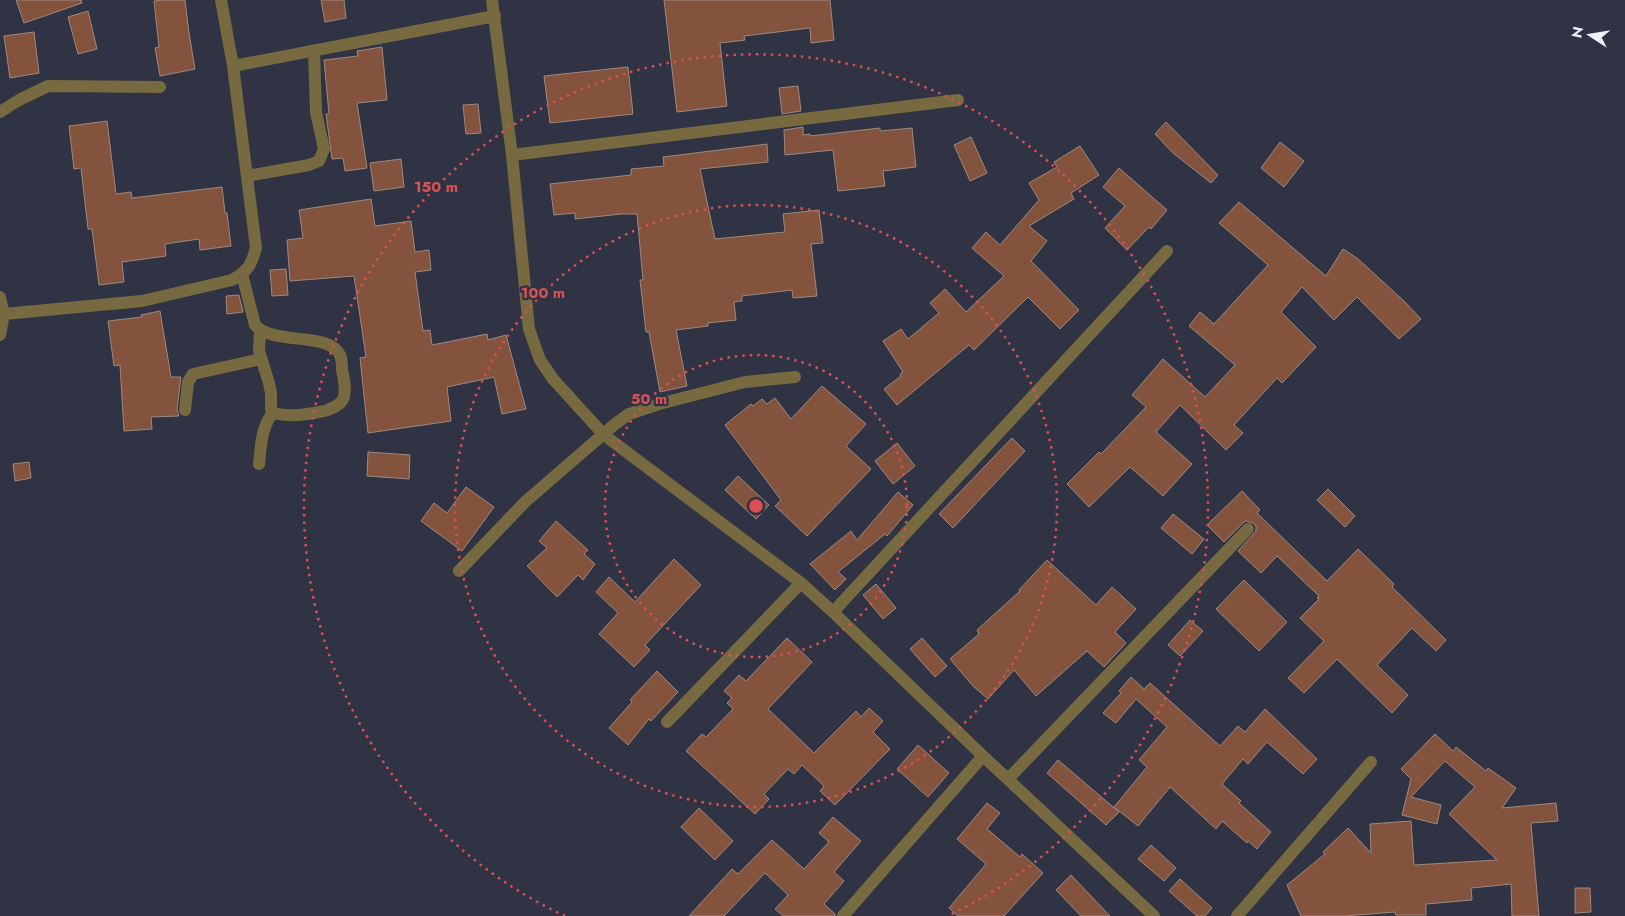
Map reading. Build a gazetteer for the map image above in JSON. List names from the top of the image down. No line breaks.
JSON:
{"north":"left","rings":["150 m","100 m","50 m"]}
